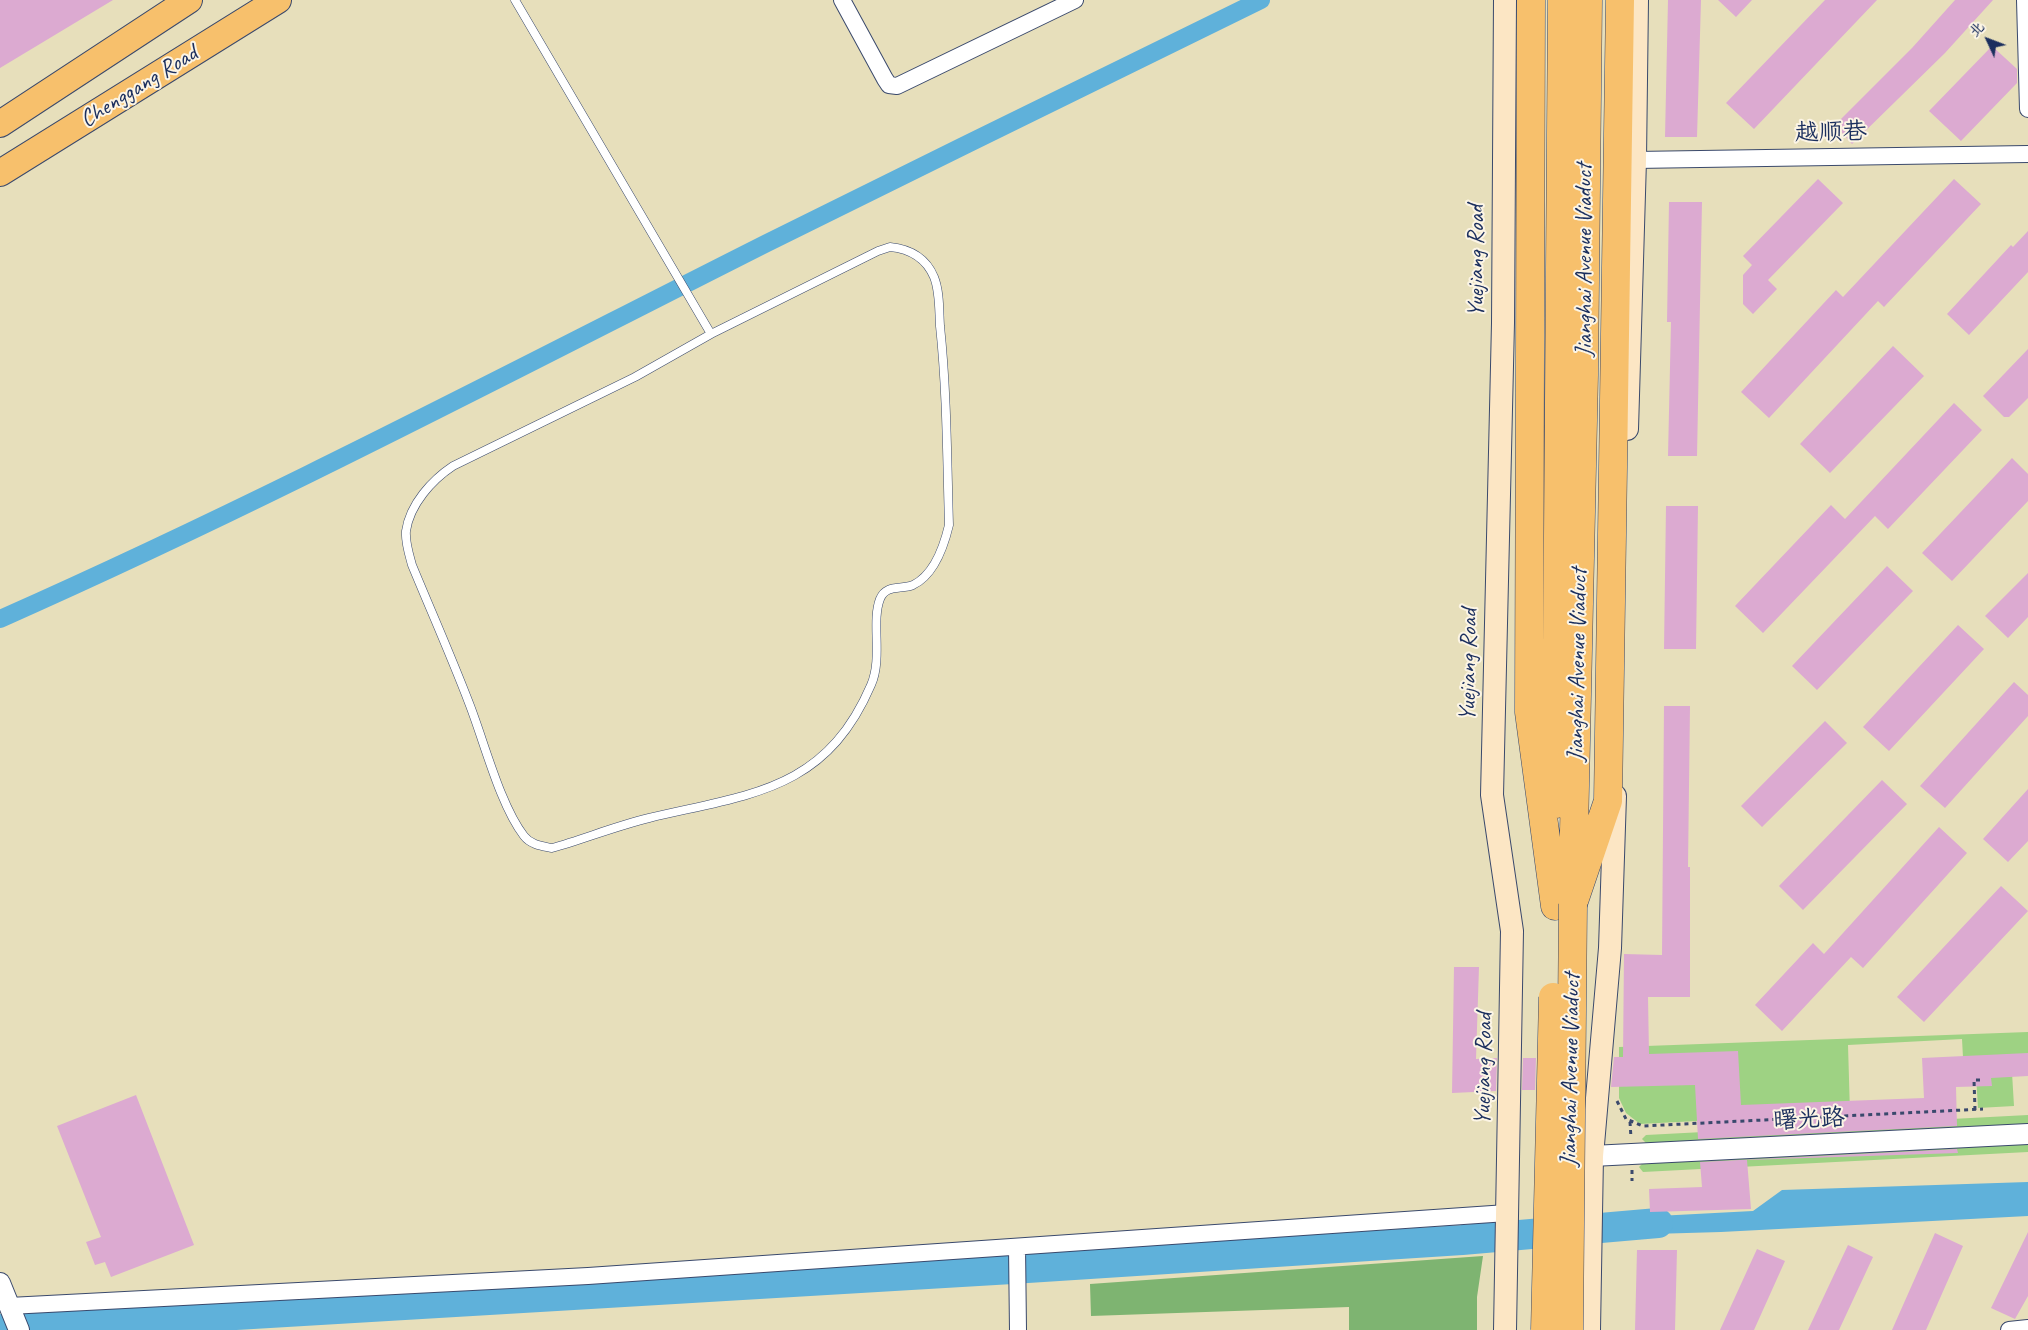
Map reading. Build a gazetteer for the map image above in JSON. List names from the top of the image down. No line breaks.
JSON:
{"streets":{"highway":["Jianghai Avenue Viaduct"],"main road":["Chenggang Road","Yuejiang Road"],"street":["越顺巷","曙光路"]},"north":"top left"}
